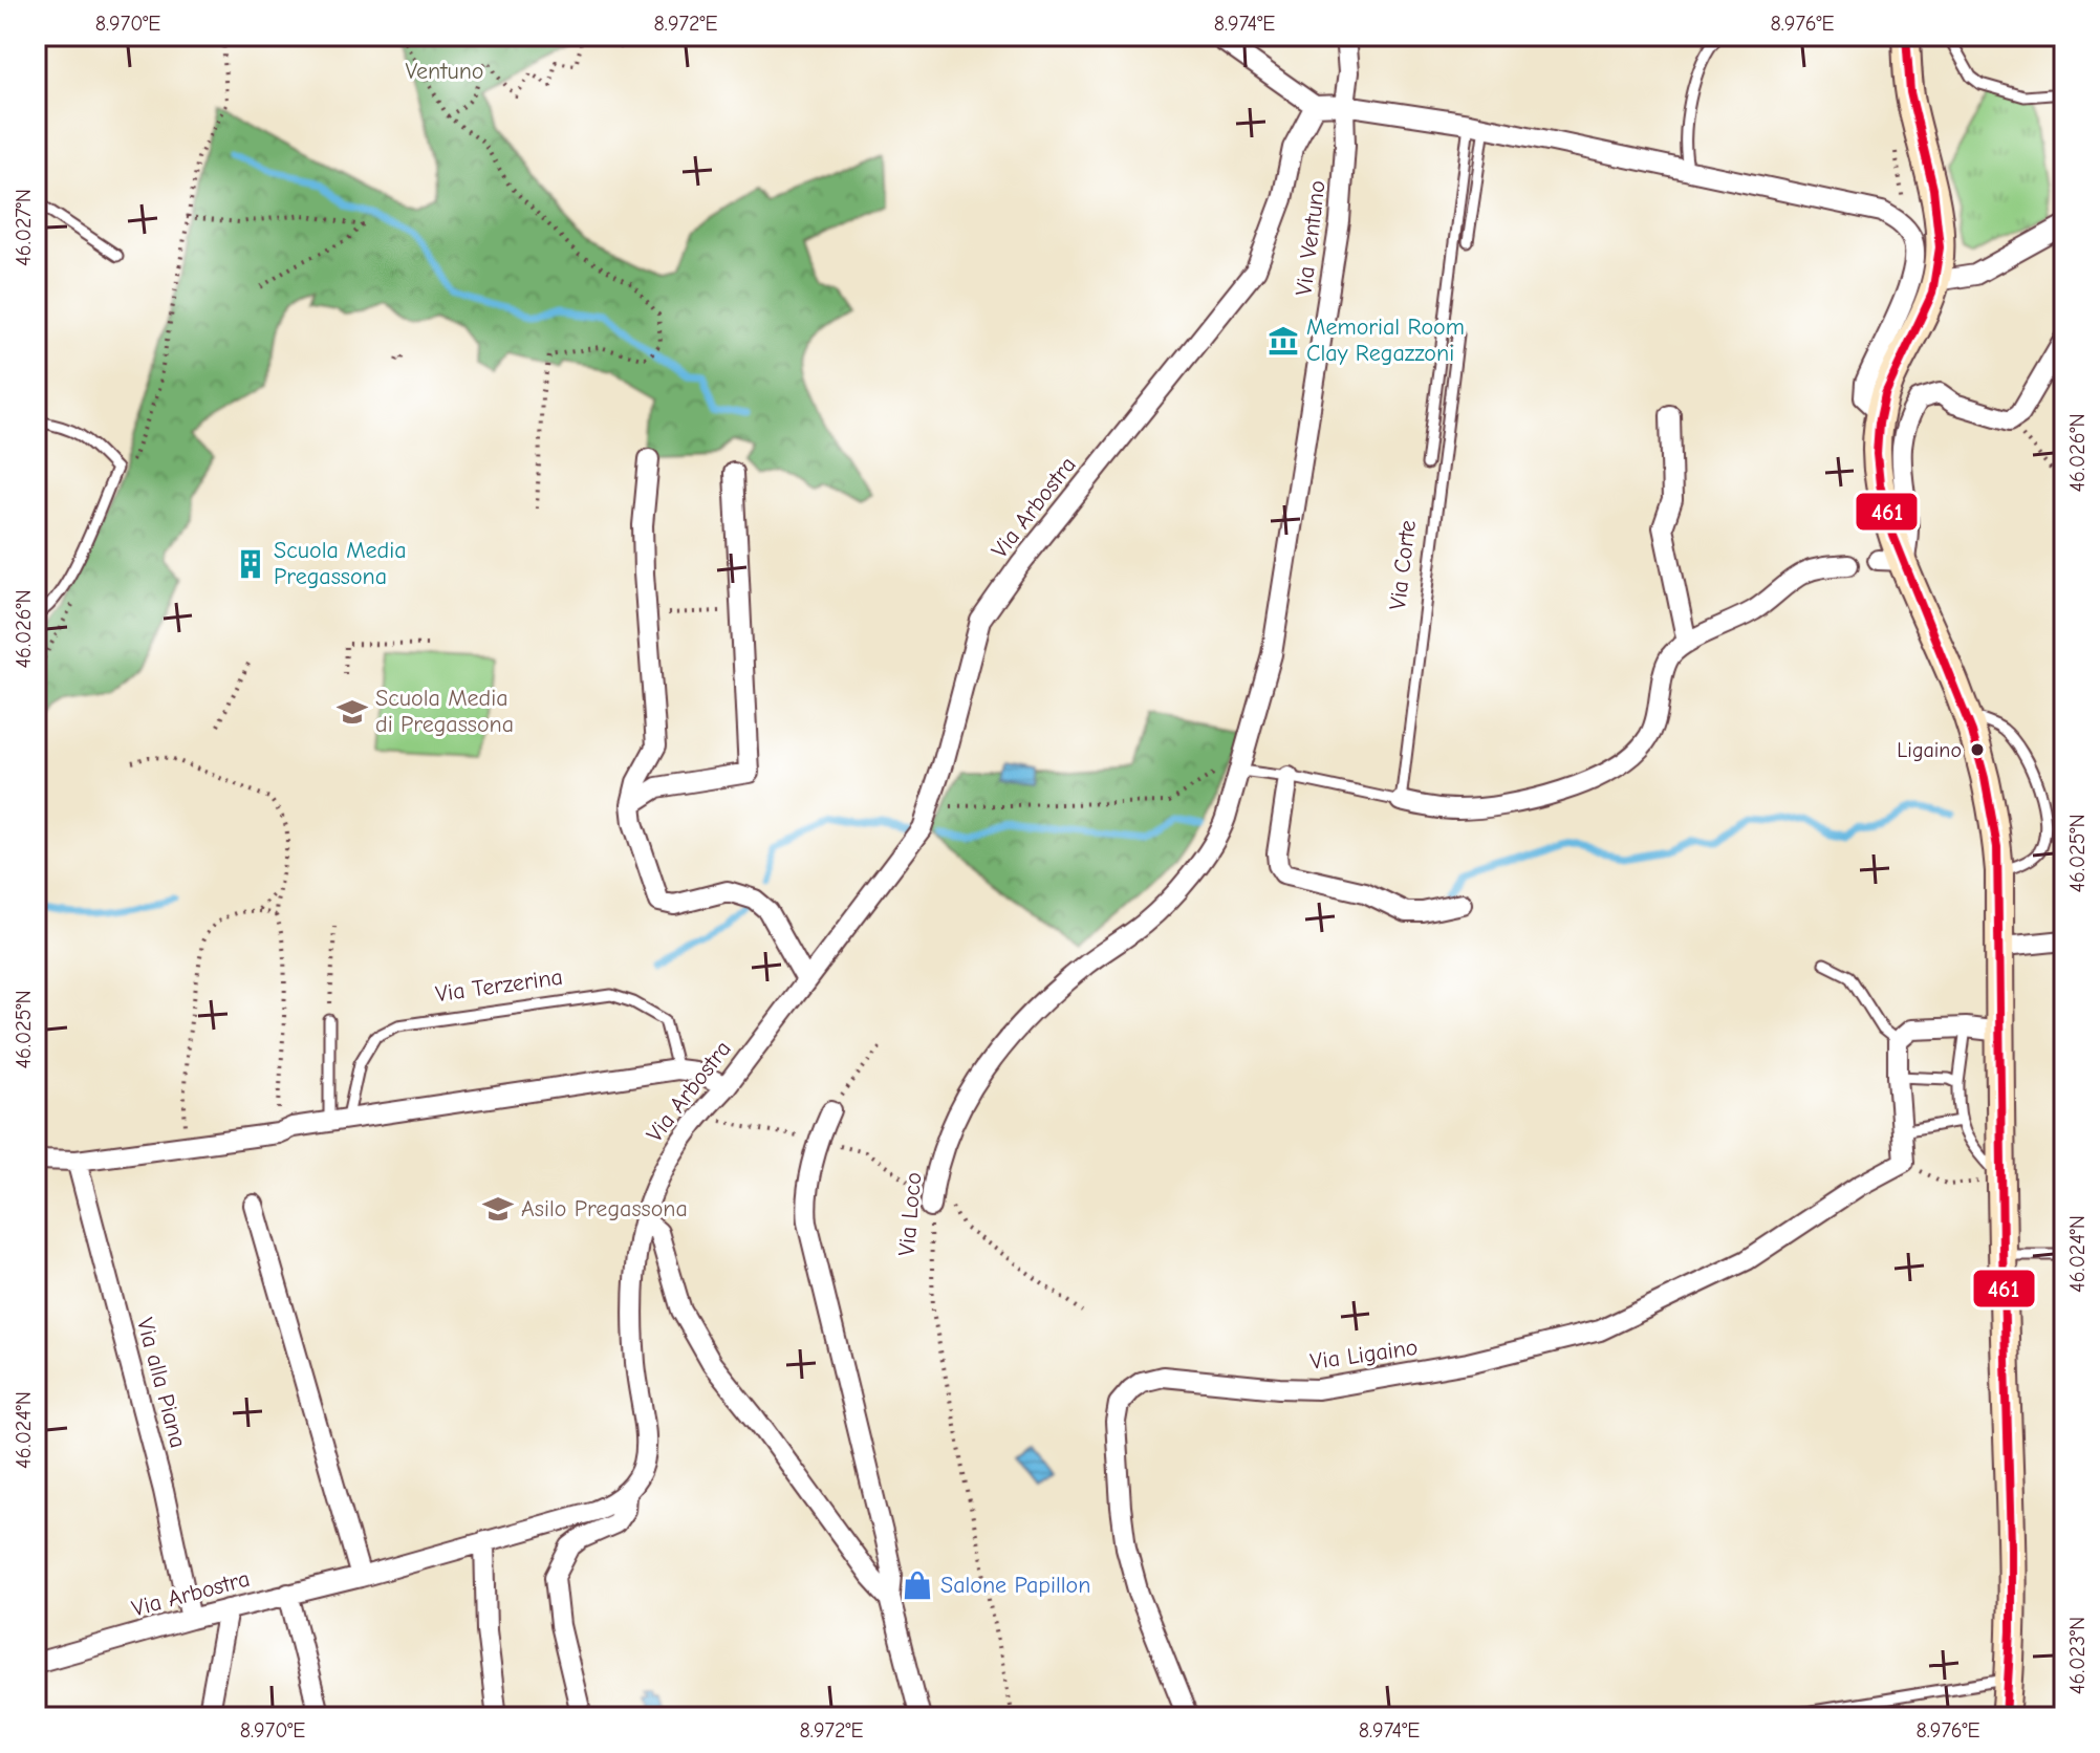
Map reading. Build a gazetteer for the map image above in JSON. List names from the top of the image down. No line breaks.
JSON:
{"streets":{"street":["Via Ventuno","Via Arbostra","Via Loco","Via Ligaino","Via alla Piana"],"lane":["Via Corte","Via Terzerina"]},"crossings":[["Via Ventuno","Via Loco"],["Via Arbostra","Via alla Piana"]],"parks":["Ventuno"],"places":{"museum":["Memorial Room Clay Regazzoni"],"building":["Scuola Media Pregassona"],"school or university":["Scuola Media di Pregassona","Asilo Pregassona"],"other":["Ligaino"],"shop":["Salone Papillon"]},"lines":["transit line 461"],"coordinates":["8.970°E","8.972°E","8.974°E","8.976°E","46.027°N","46.026°N","46.025°N","46.024°N","46.023°N"]}
